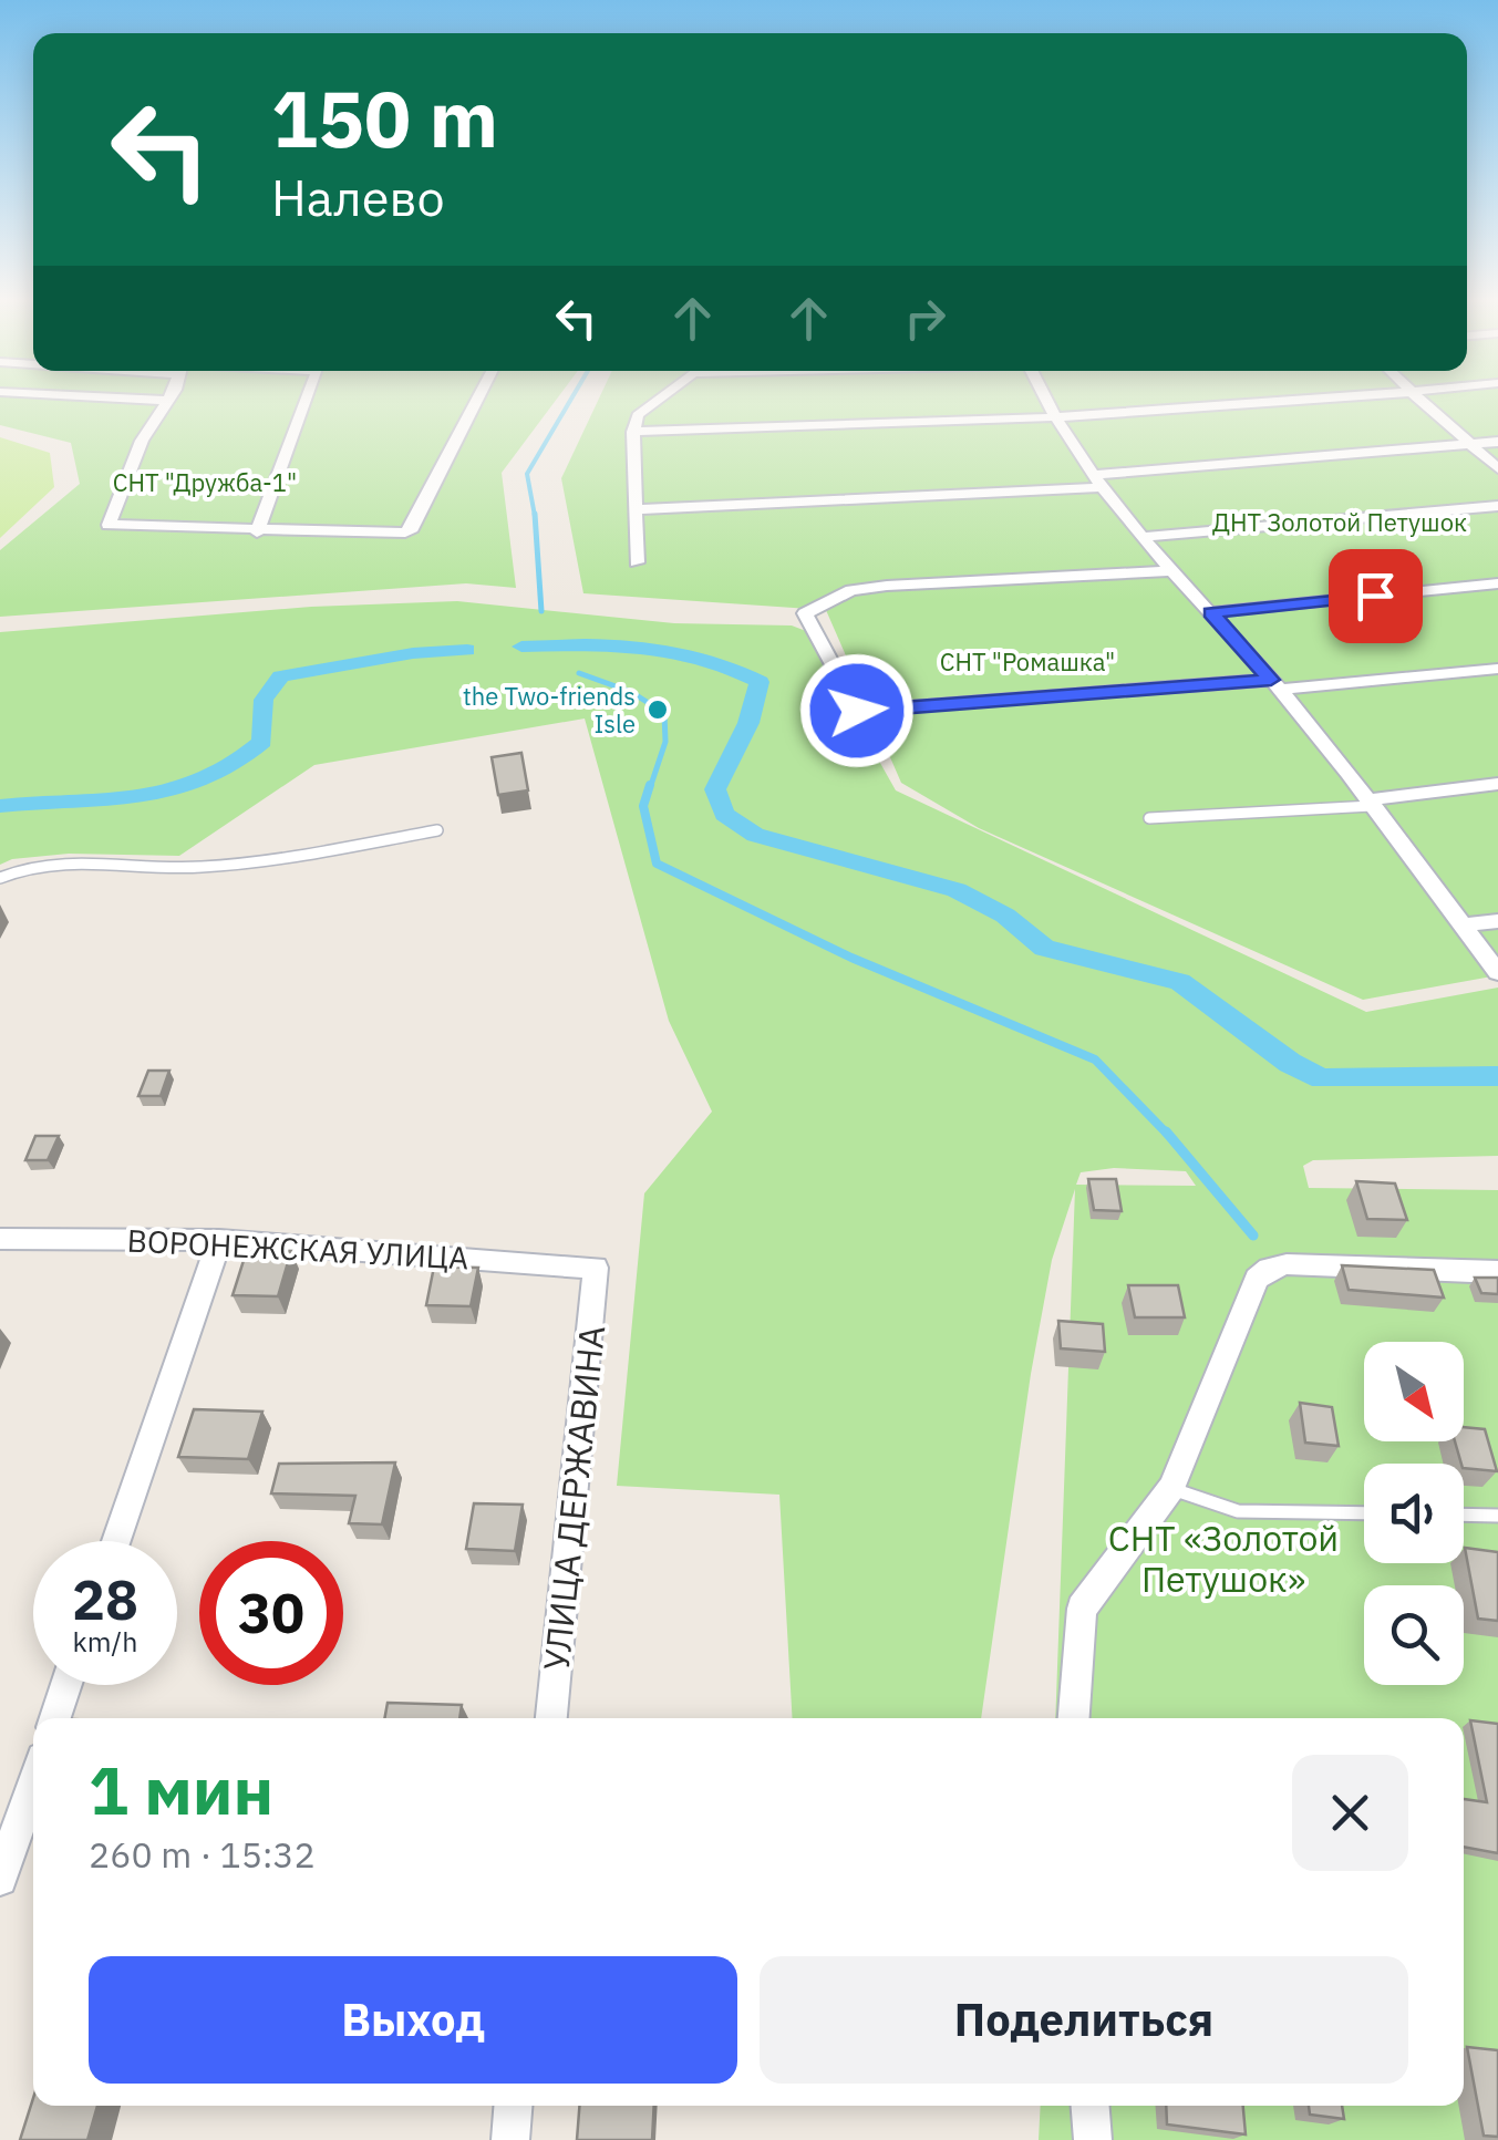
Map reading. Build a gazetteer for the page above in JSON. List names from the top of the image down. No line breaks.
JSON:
{"streets":{"street":["ВОРОНЕЖСКАЯ УЛИЦА","УЛИЦА ДЕРЖАВИНА"]},"crossings":[["ВОРОНЕЖСКАЯ УЛИЦА","УЛИЦА ДЕРЖАВИНА"]],"parks":["СНТ \"Дружба-1\"","ДНТ Золотой Петушок","СНТ \"Ромашка\"","СНТ «Золотой Петушок»"],"places":["the Two-friends Isle"],"north":"bottom right","page":{"turn":["150 m","Налево"],"speed":"28 km/h","limit":"30","heading":["1 мин","260 m · 15:32"],"buttons":["Выход","Поделиться"]}}
